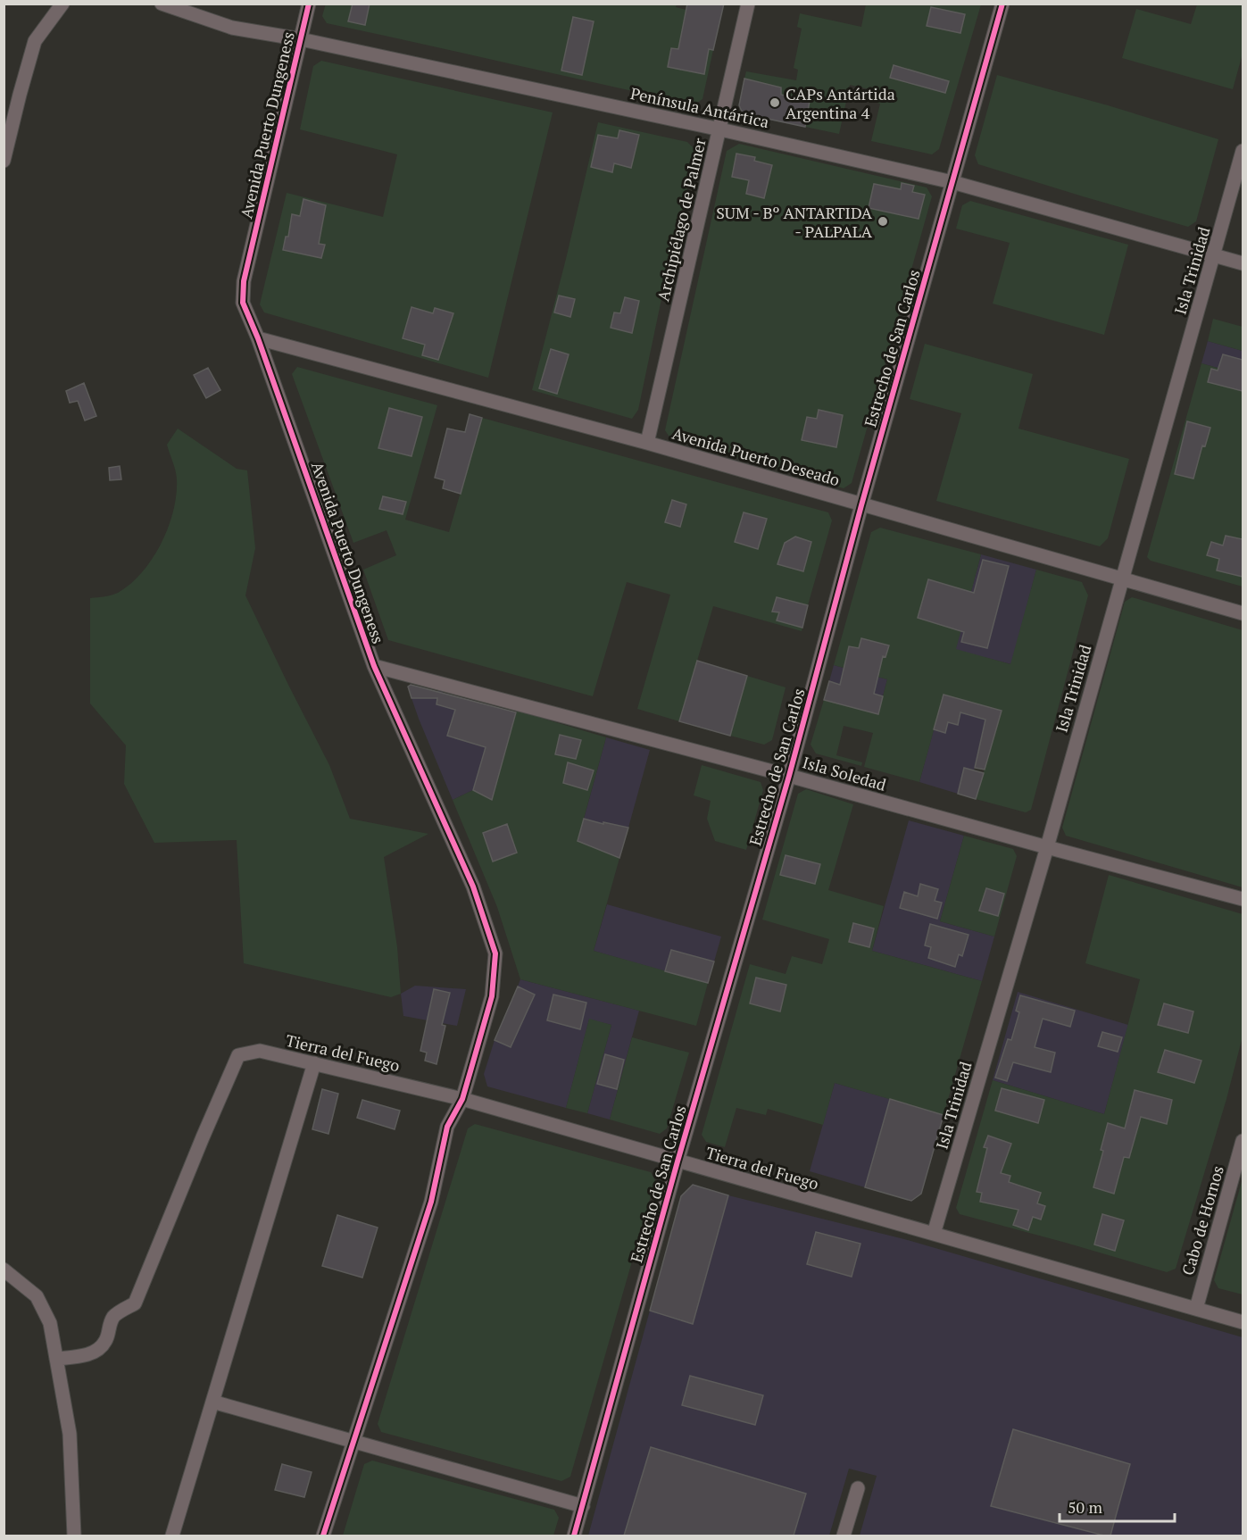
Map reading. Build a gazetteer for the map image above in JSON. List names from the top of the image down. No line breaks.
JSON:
{"streets":{"street":["Península Antártica","Avenida Puerto Dungeness","Archipiélago de Palmer","Isla Trinidad","Estrecho de San Carlos","Avenida Puerto Deseado","Isla Soledad","Tierra del Fuego","Cabo de Hornos"]},"crossings":[["Península Antártica","Avenida Puerto Dungeness"],["Península Antártica","Archipiélago de Palmer"],["Península Antártica","Isla Trinidad"],["Península Antártica","Estrecho de San Carlos"],["Avenida Puerto Dungeness","Avenida Puerto Deseado"],["Avenida Puerto Dungeness","Isla Soledad"],["Avenida Puerto Dungeness","Tierra del Fuego"],["Archipiélago de Palmer","Avenida Puerto Deseado"],["Isla Trinidad","Avenida Puerto Deseado"],["Isla Trinidad","Isla Soledad"],["Isla Trinidad","Tierra del Fuego"],["Estrecho de San Carlos","Avenida Puerto Deseado"],["Estrecho de San Carlos","Isla Soledad"],["Estrecho de San Carlos","Tierra del Fuego"],["Tierra del Fuego","Cabo de Hornos"]],"places":["CAPs Antártida Argentina 4","SUM - Bº ANTARTIDA - PALPALA"],"scale_bar":"50 m"}
